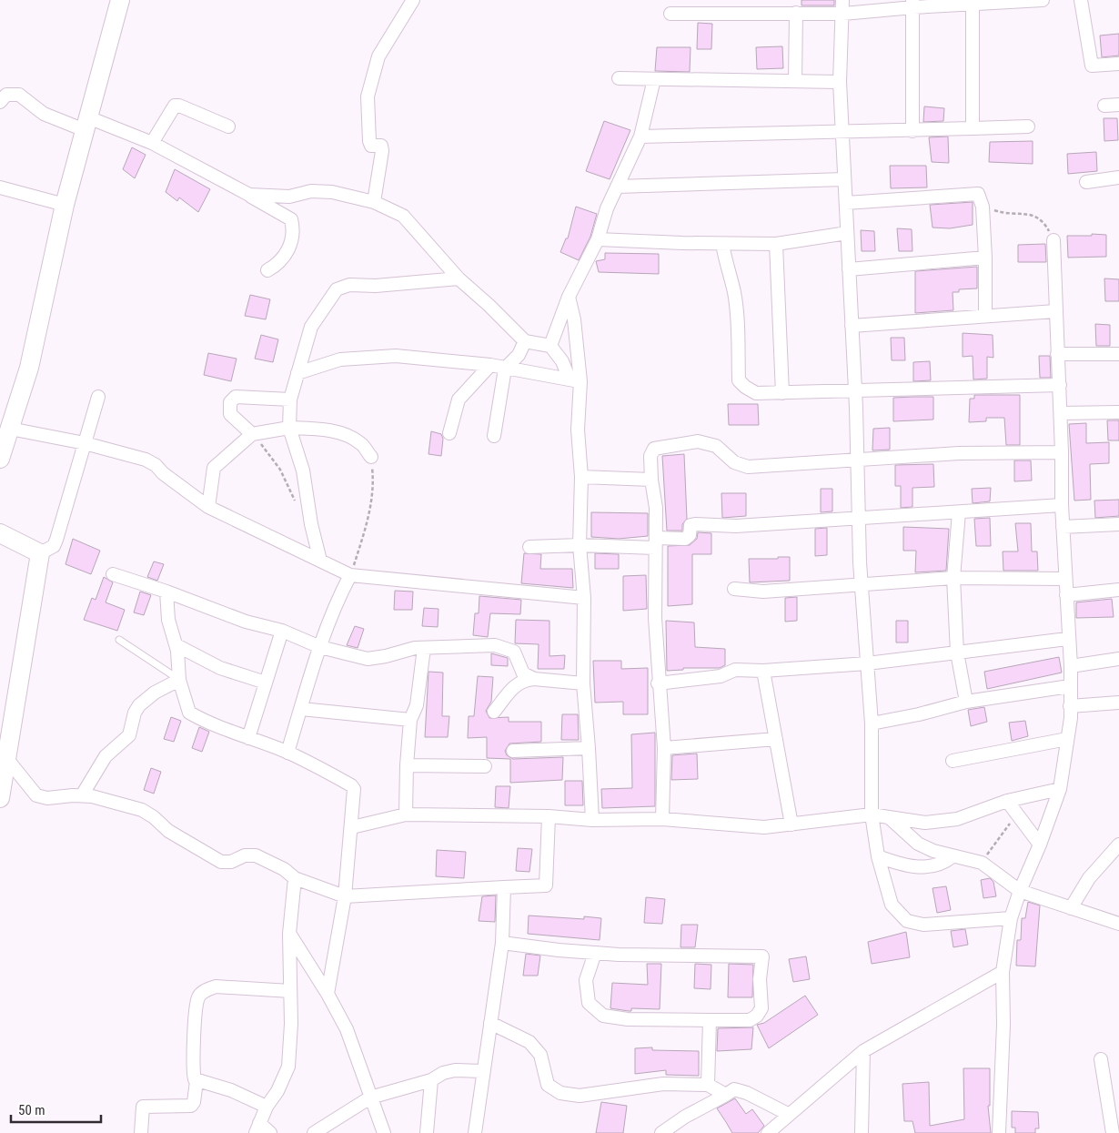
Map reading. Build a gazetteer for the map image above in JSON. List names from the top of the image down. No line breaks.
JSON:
{"scale_bar":"50 m"}
